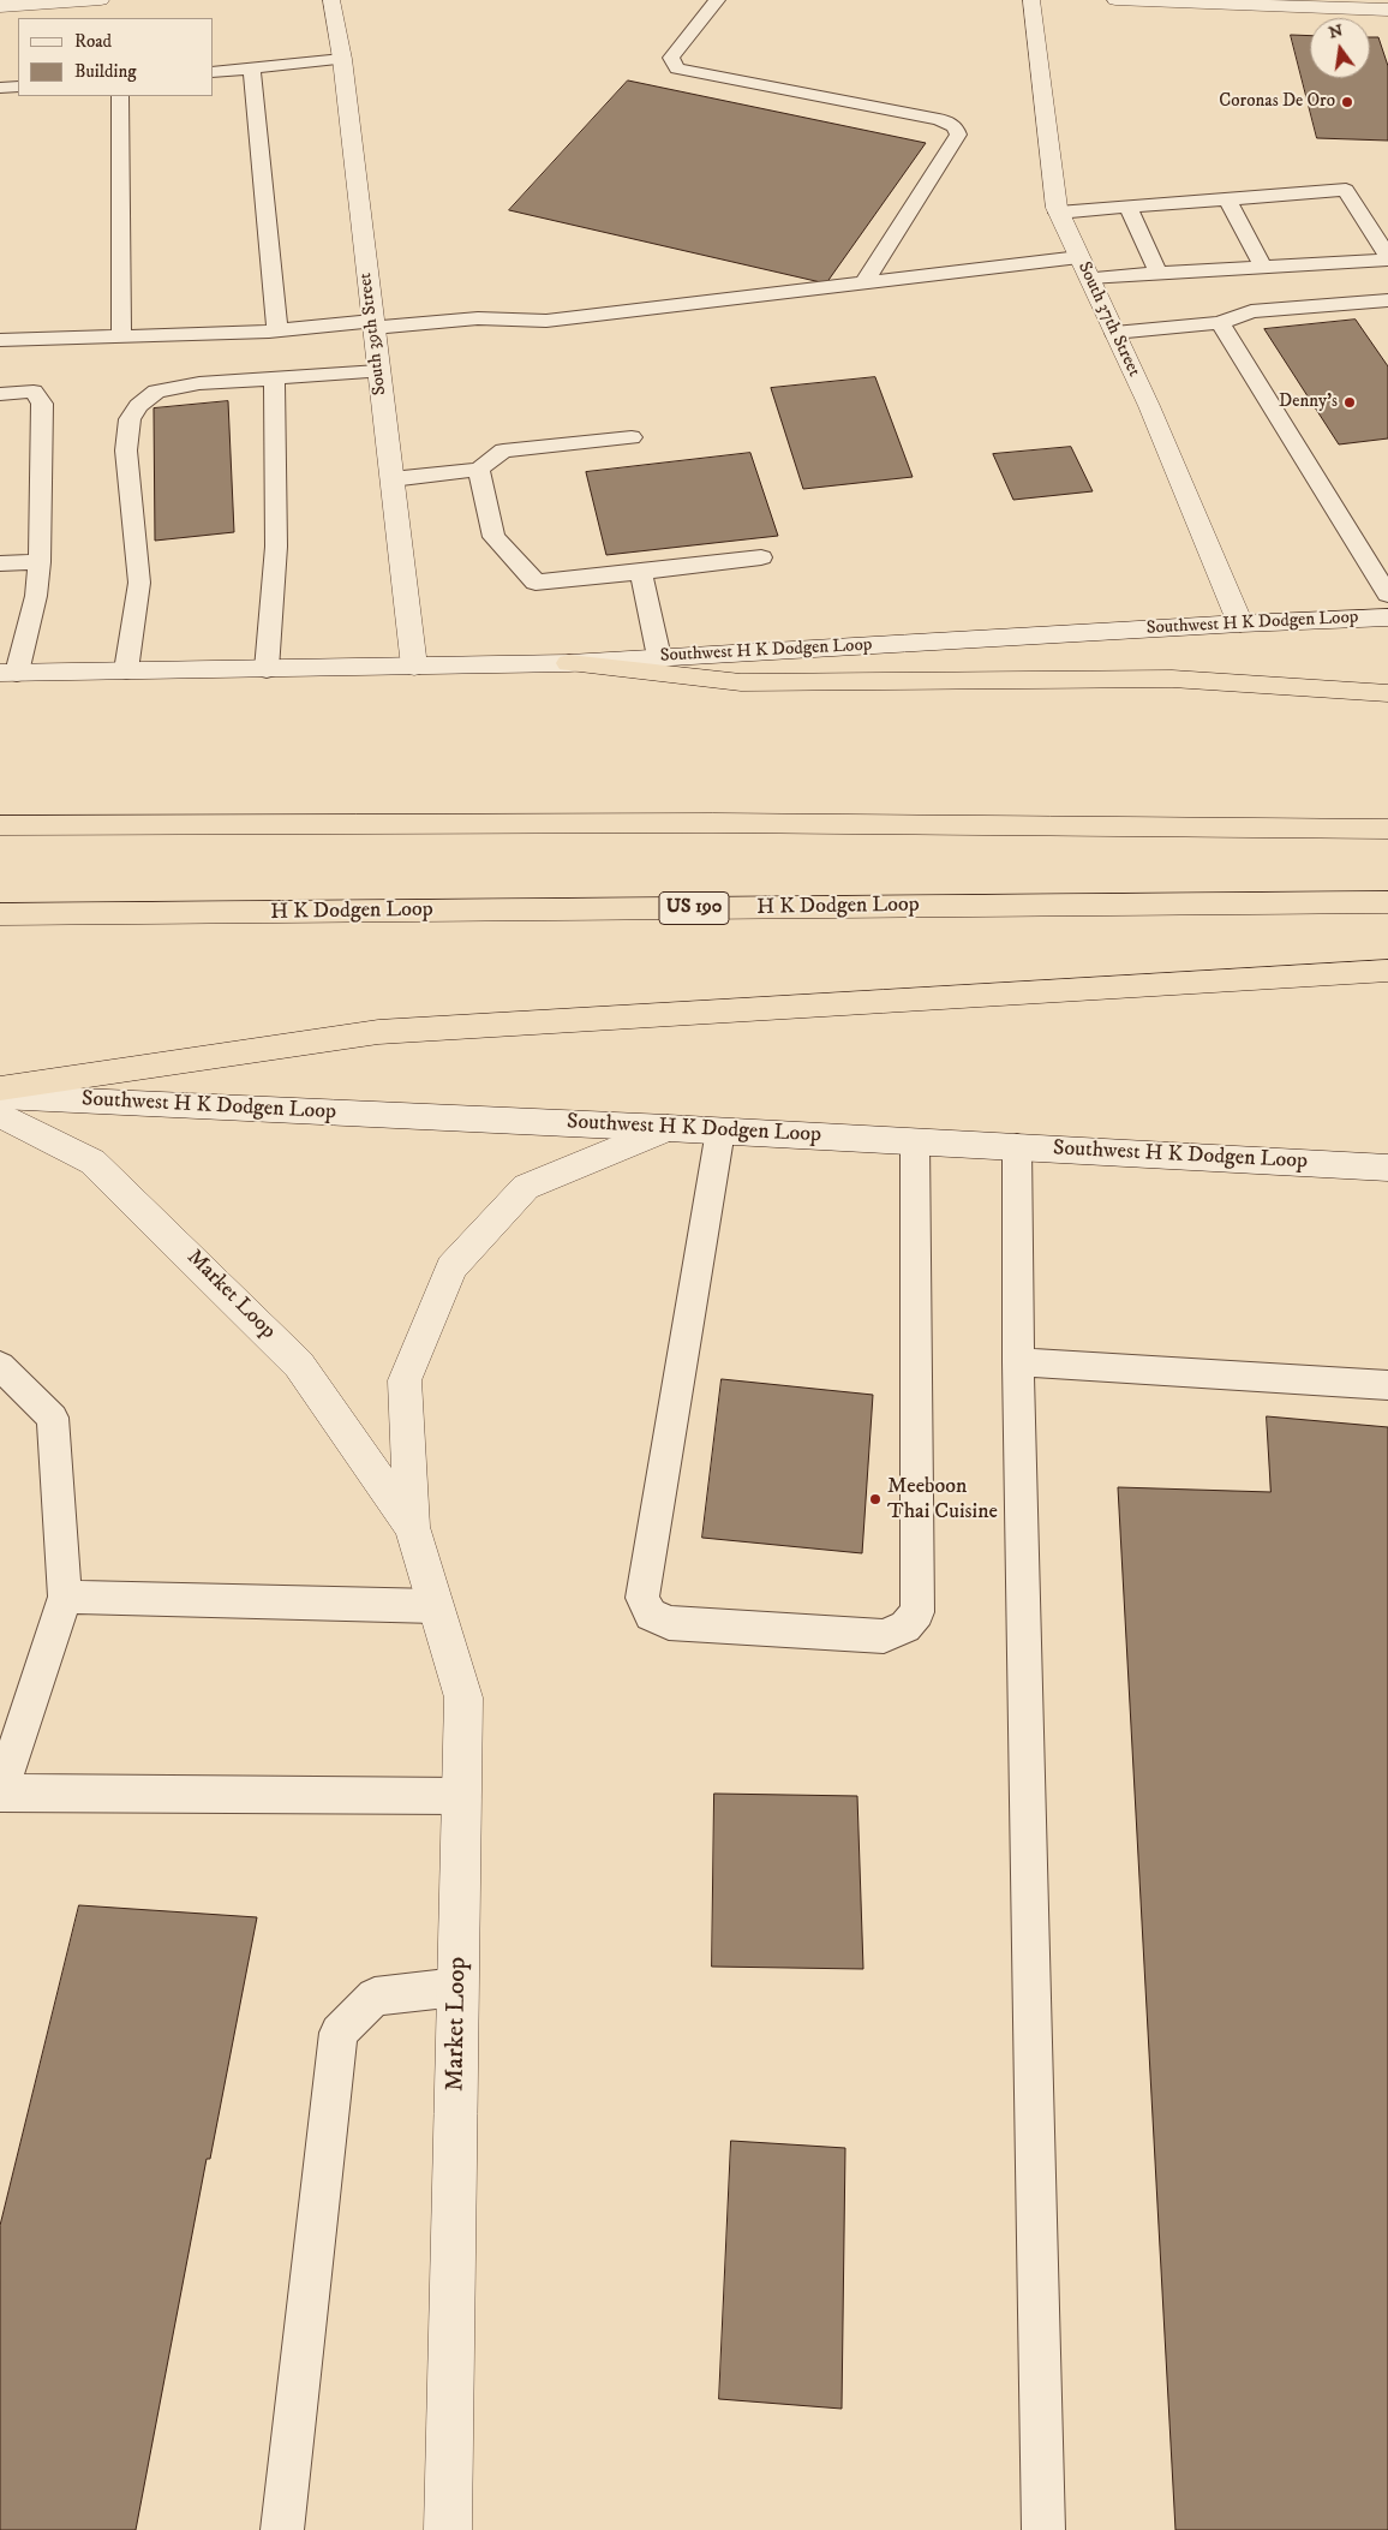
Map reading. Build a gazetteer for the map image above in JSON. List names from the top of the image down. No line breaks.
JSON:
{"streets":{"highway":["H K Dodgen Loop","US 190"],"street":["South 37th Street","South 39th Street","Southwest H K Dodgen Loop","Market Loop"]},"crossings":[["South 37th Street","Southwest H K Dodgen Loop"],["South 39th Street","Southwest H K Dodgen Loop"],["Southwest H K Dodgen Loop","Market Loop"]],"places":["Coronas De Oro","Denny's","Meeboon Thai Cuisine"],"legend":["Road","Building"],"north":"top"}
